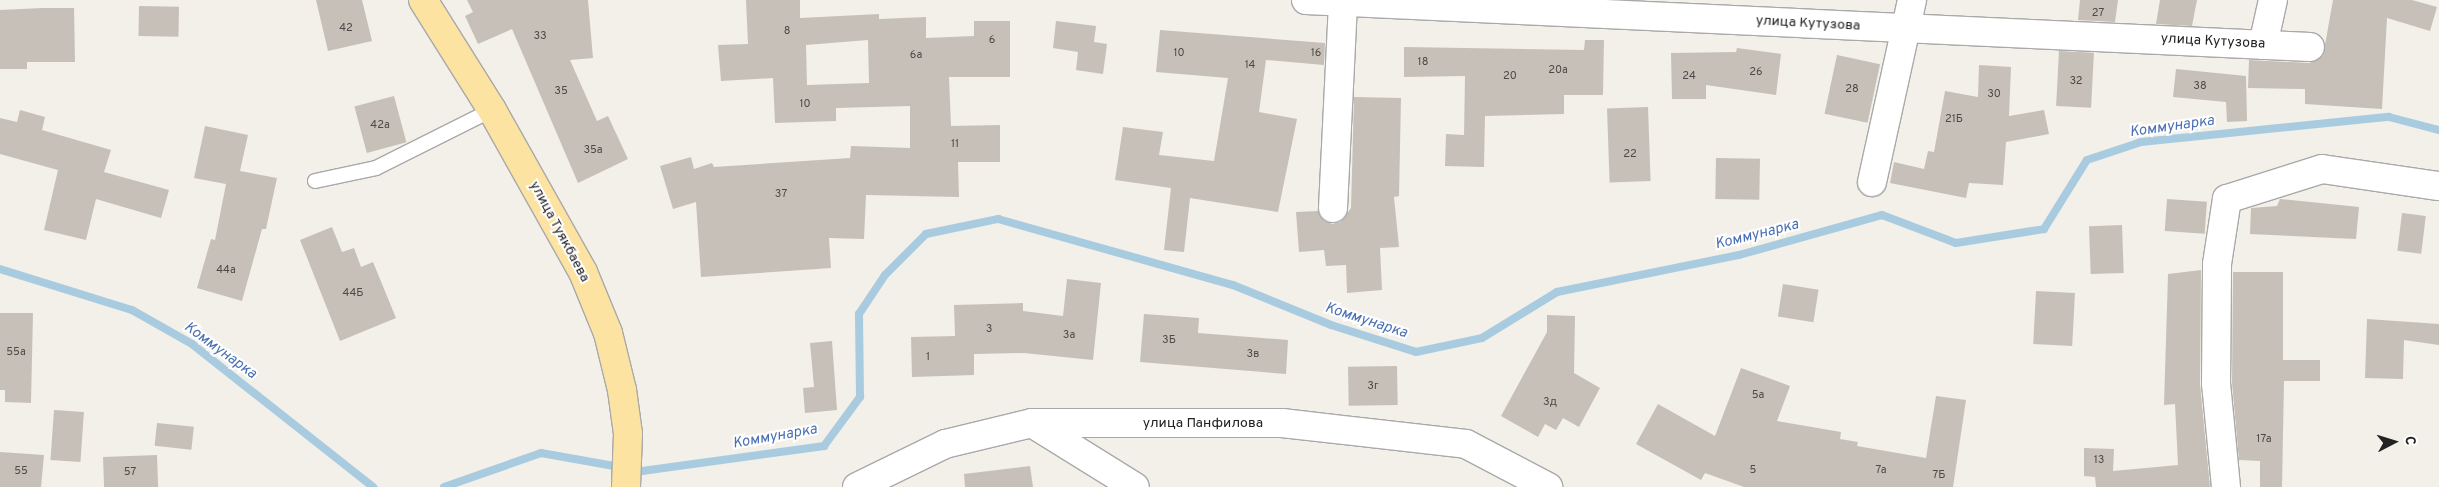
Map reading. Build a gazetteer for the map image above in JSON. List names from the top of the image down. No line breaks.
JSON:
{"streets":{"main road":["улица Туякбаева"],"street":["улица Кутузова","улица Панфилова"]},"water":["Коммунарка"],"house_numbers":["27","42","8","33","6","10","16","6а","18","14","20а","26","20","24","32","38","28","35","30","10","21Б","42а","11","35а","22","37","44а","44Б","3","3а","3Б","55а","3в","1","3г","5а","3д","17а","13","5","7а","55","57","7Б"],"north":"right"}
